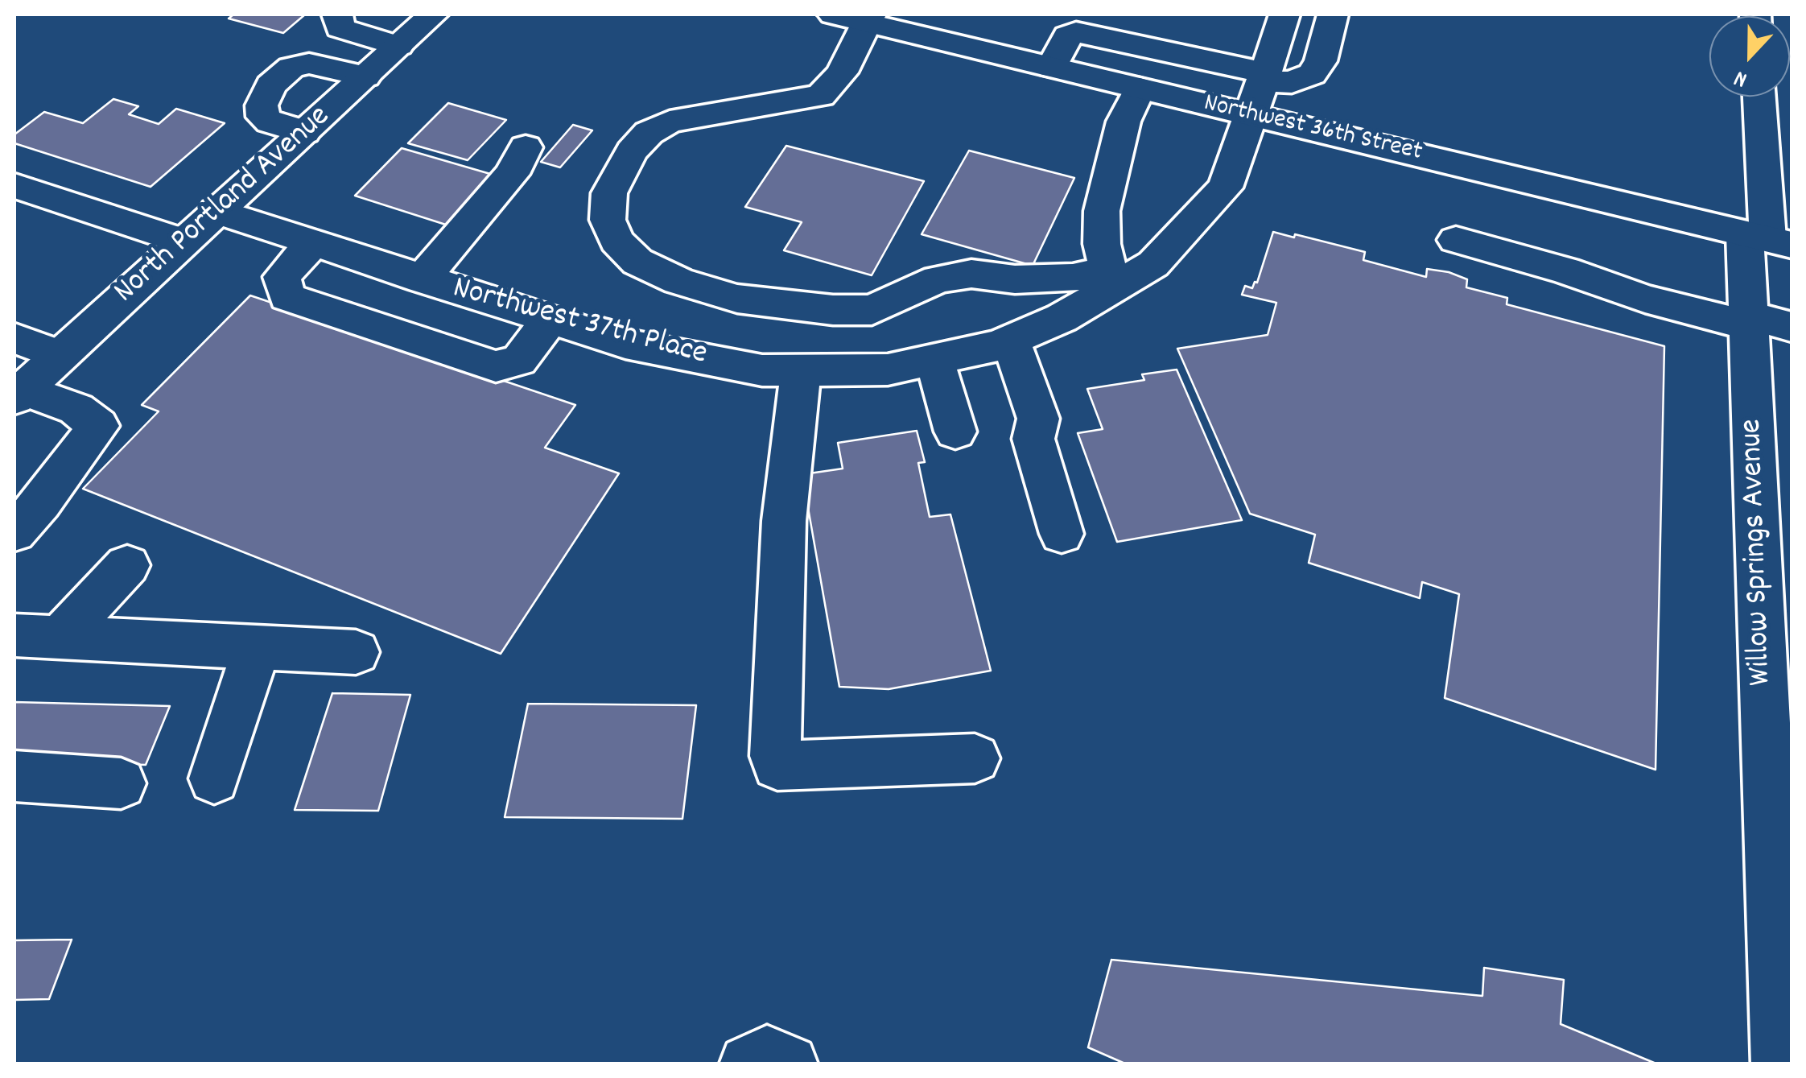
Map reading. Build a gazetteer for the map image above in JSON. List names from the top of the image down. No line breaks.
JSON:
{"streets":{"street":["Northwest 36th Street","North Portland Avenue","Northwest 37th Place","Willow Springs Avenue"]},"crossings":[["Northwest 36th Street","Northwest 37th Place"],["Northwest 36th Street","Willow Springs Avenue"],["North Portland Avenue","Northwest 37th Place"]],"north":"bottom"}
